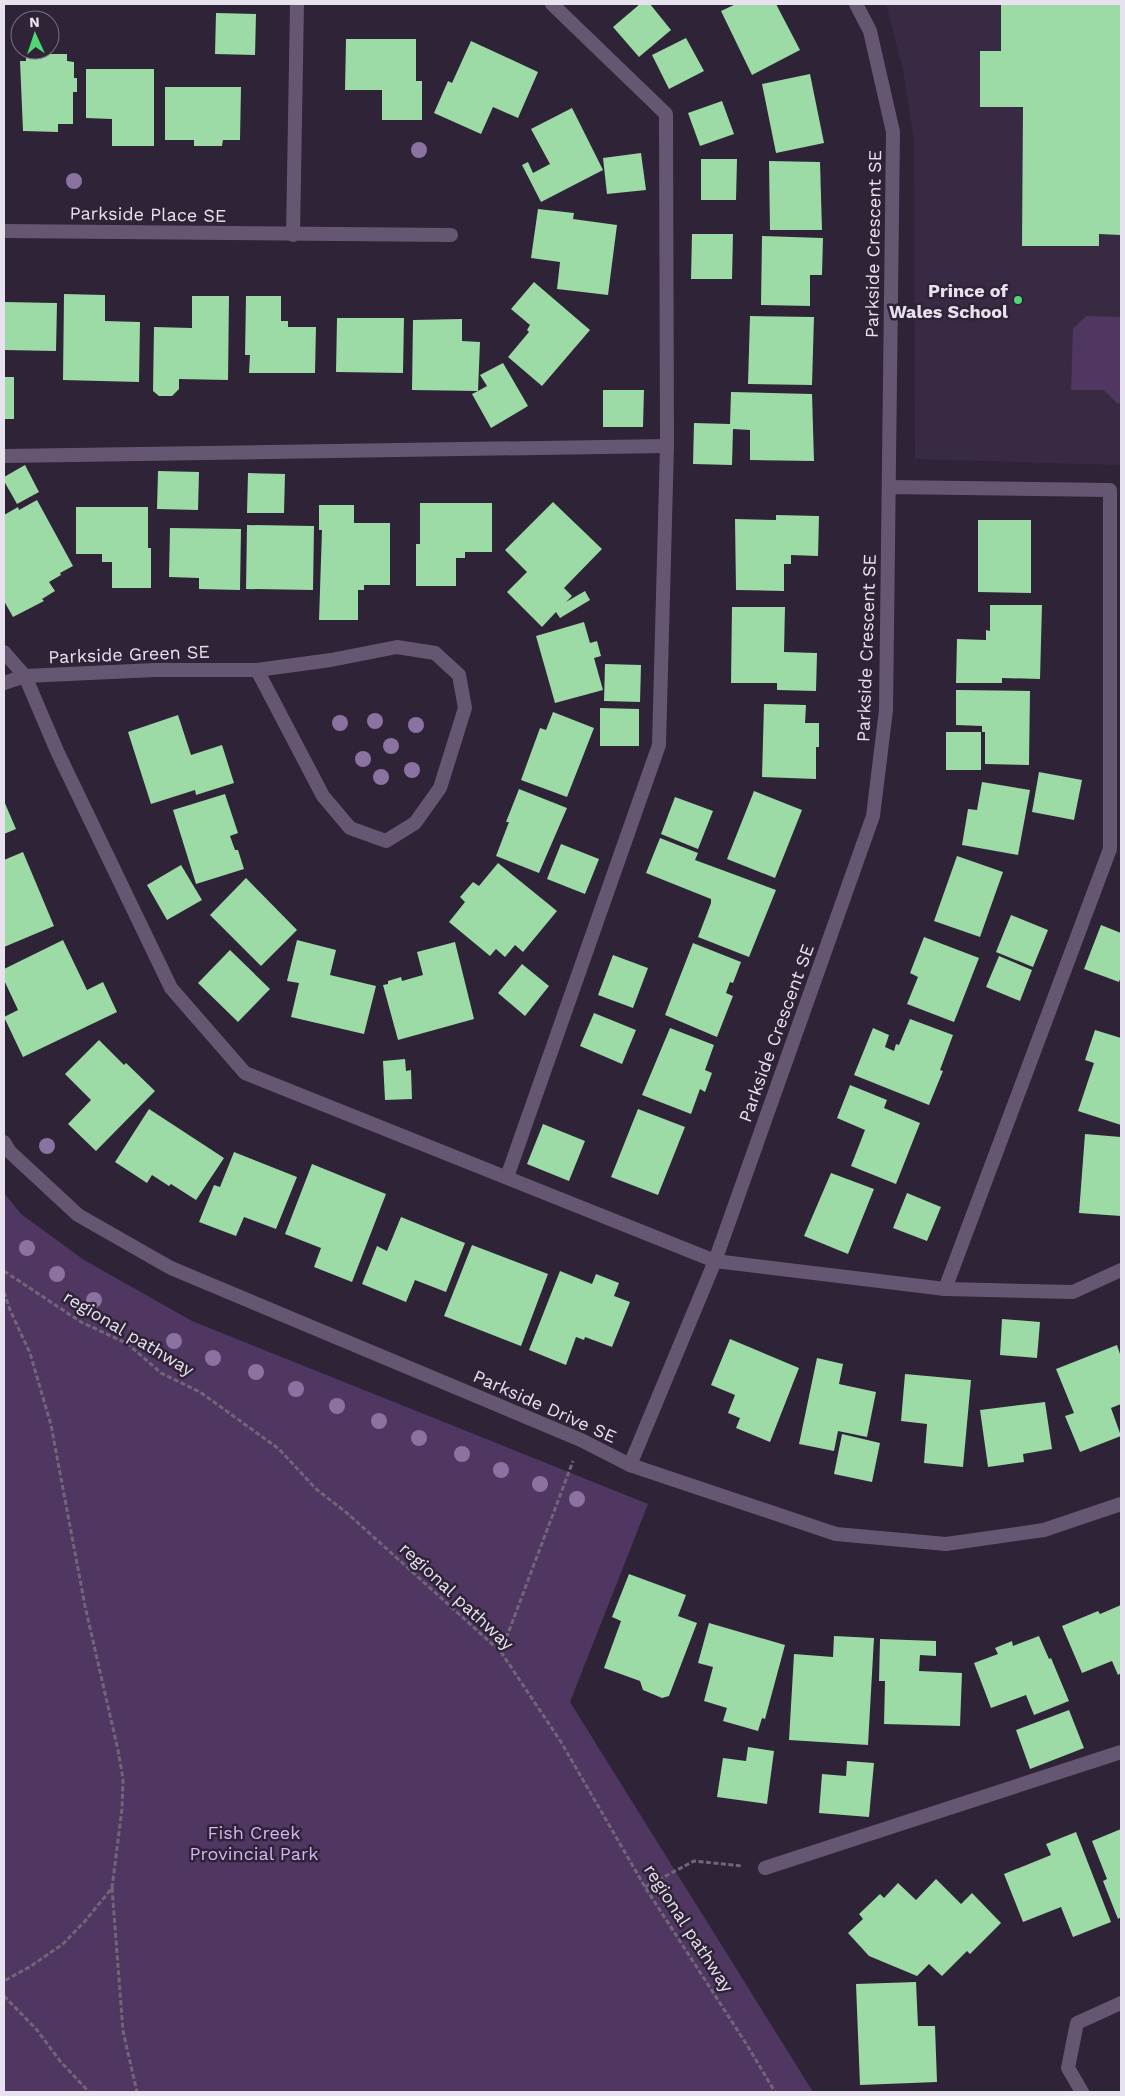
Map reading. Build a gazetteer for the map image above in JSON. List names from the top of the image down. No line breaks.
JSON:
{"streets":{"street":["Parkside Place SE","Parkside Crescent SE","Parkside Green SE","Parkside Drive SE"],"path":["regional pathway"]},"crossings":[["Parkside Crescent SE","Parkside Drive SE"]],"parks":["Fish Creek Provincial Park"],"places":["Prince of Wales School"],"north":"top"}
